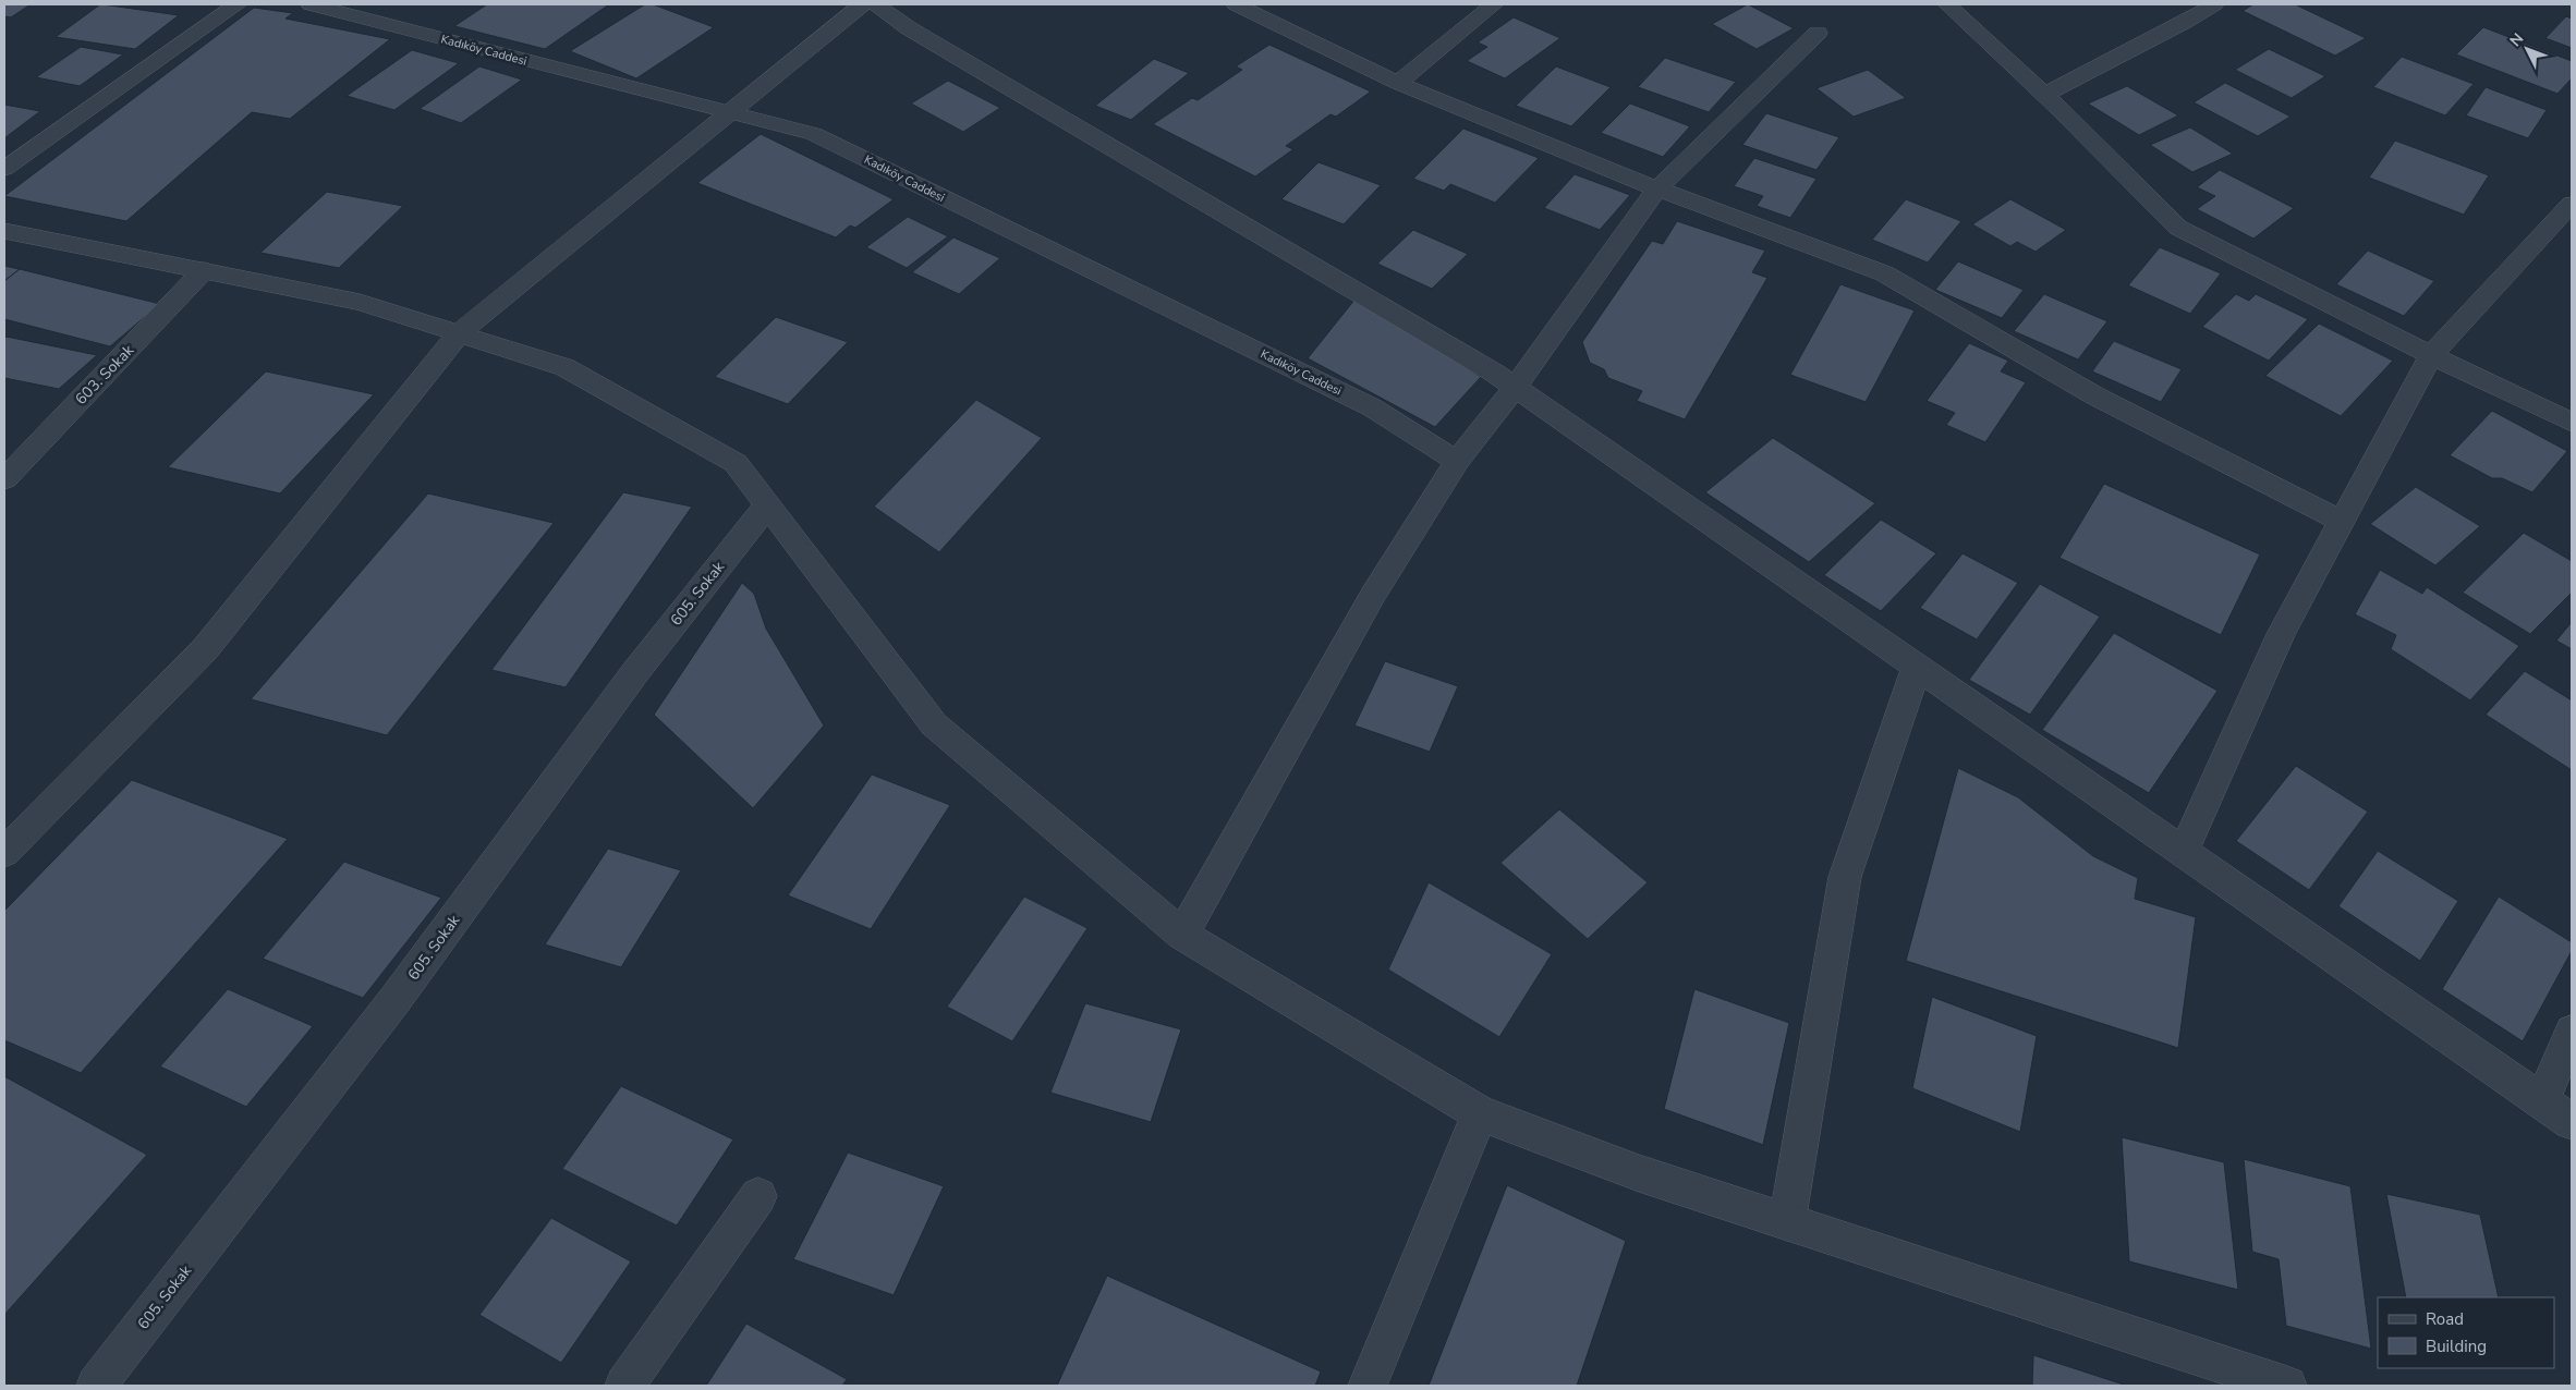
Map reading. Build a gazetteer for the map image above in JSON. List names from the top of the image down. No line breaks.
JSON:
{"streets":{"street":["Kadıköy Caddesi","603. Sokak","605. Sokak"]},"legend":["Road","Building"],"north":"top left"}
